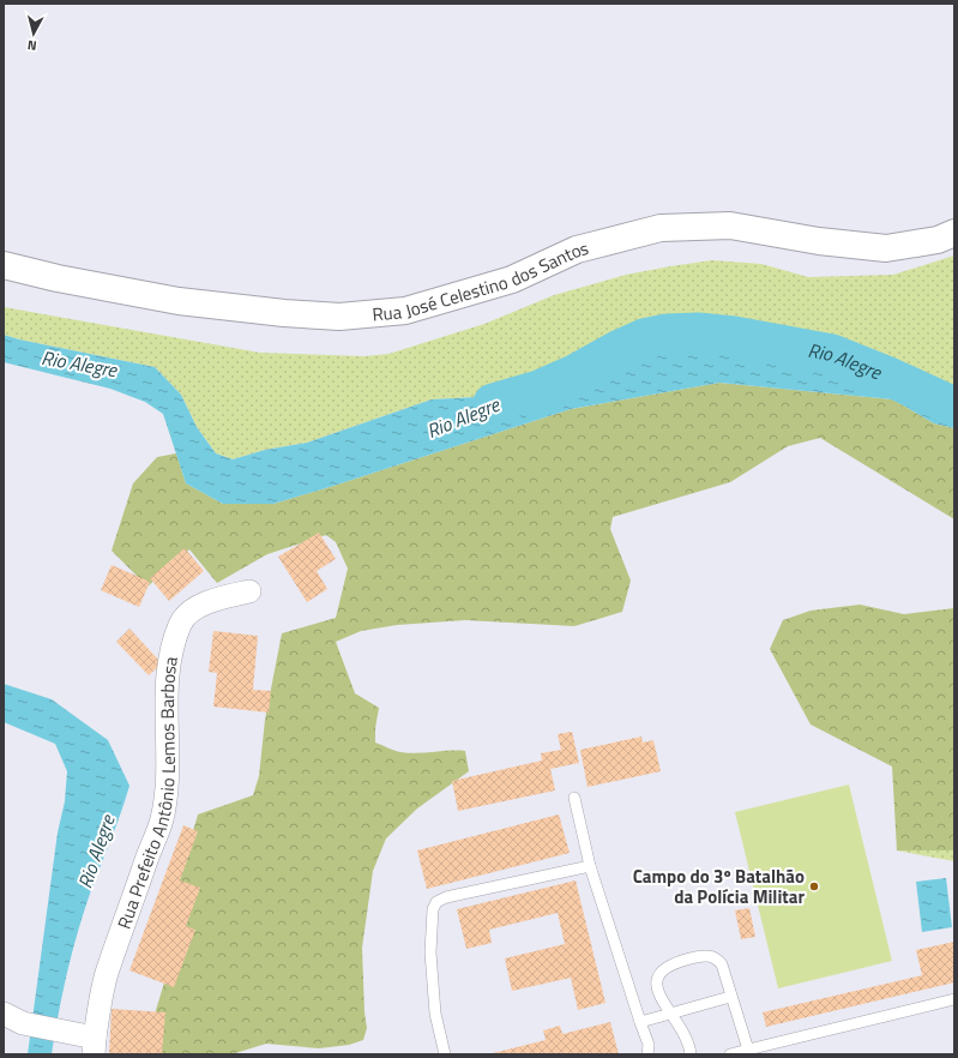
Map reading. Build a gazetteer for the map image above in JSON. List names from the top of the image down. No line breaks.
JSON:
{"streets":{"street":["Rua José Celestino dos Santos","Rua Prefeito Antônio Lemos Barbosa"]},"water":["Rio Alegre"],"places":["Campo do 3º Batalhão da Polícia Militar"],"north":"bottom"}
